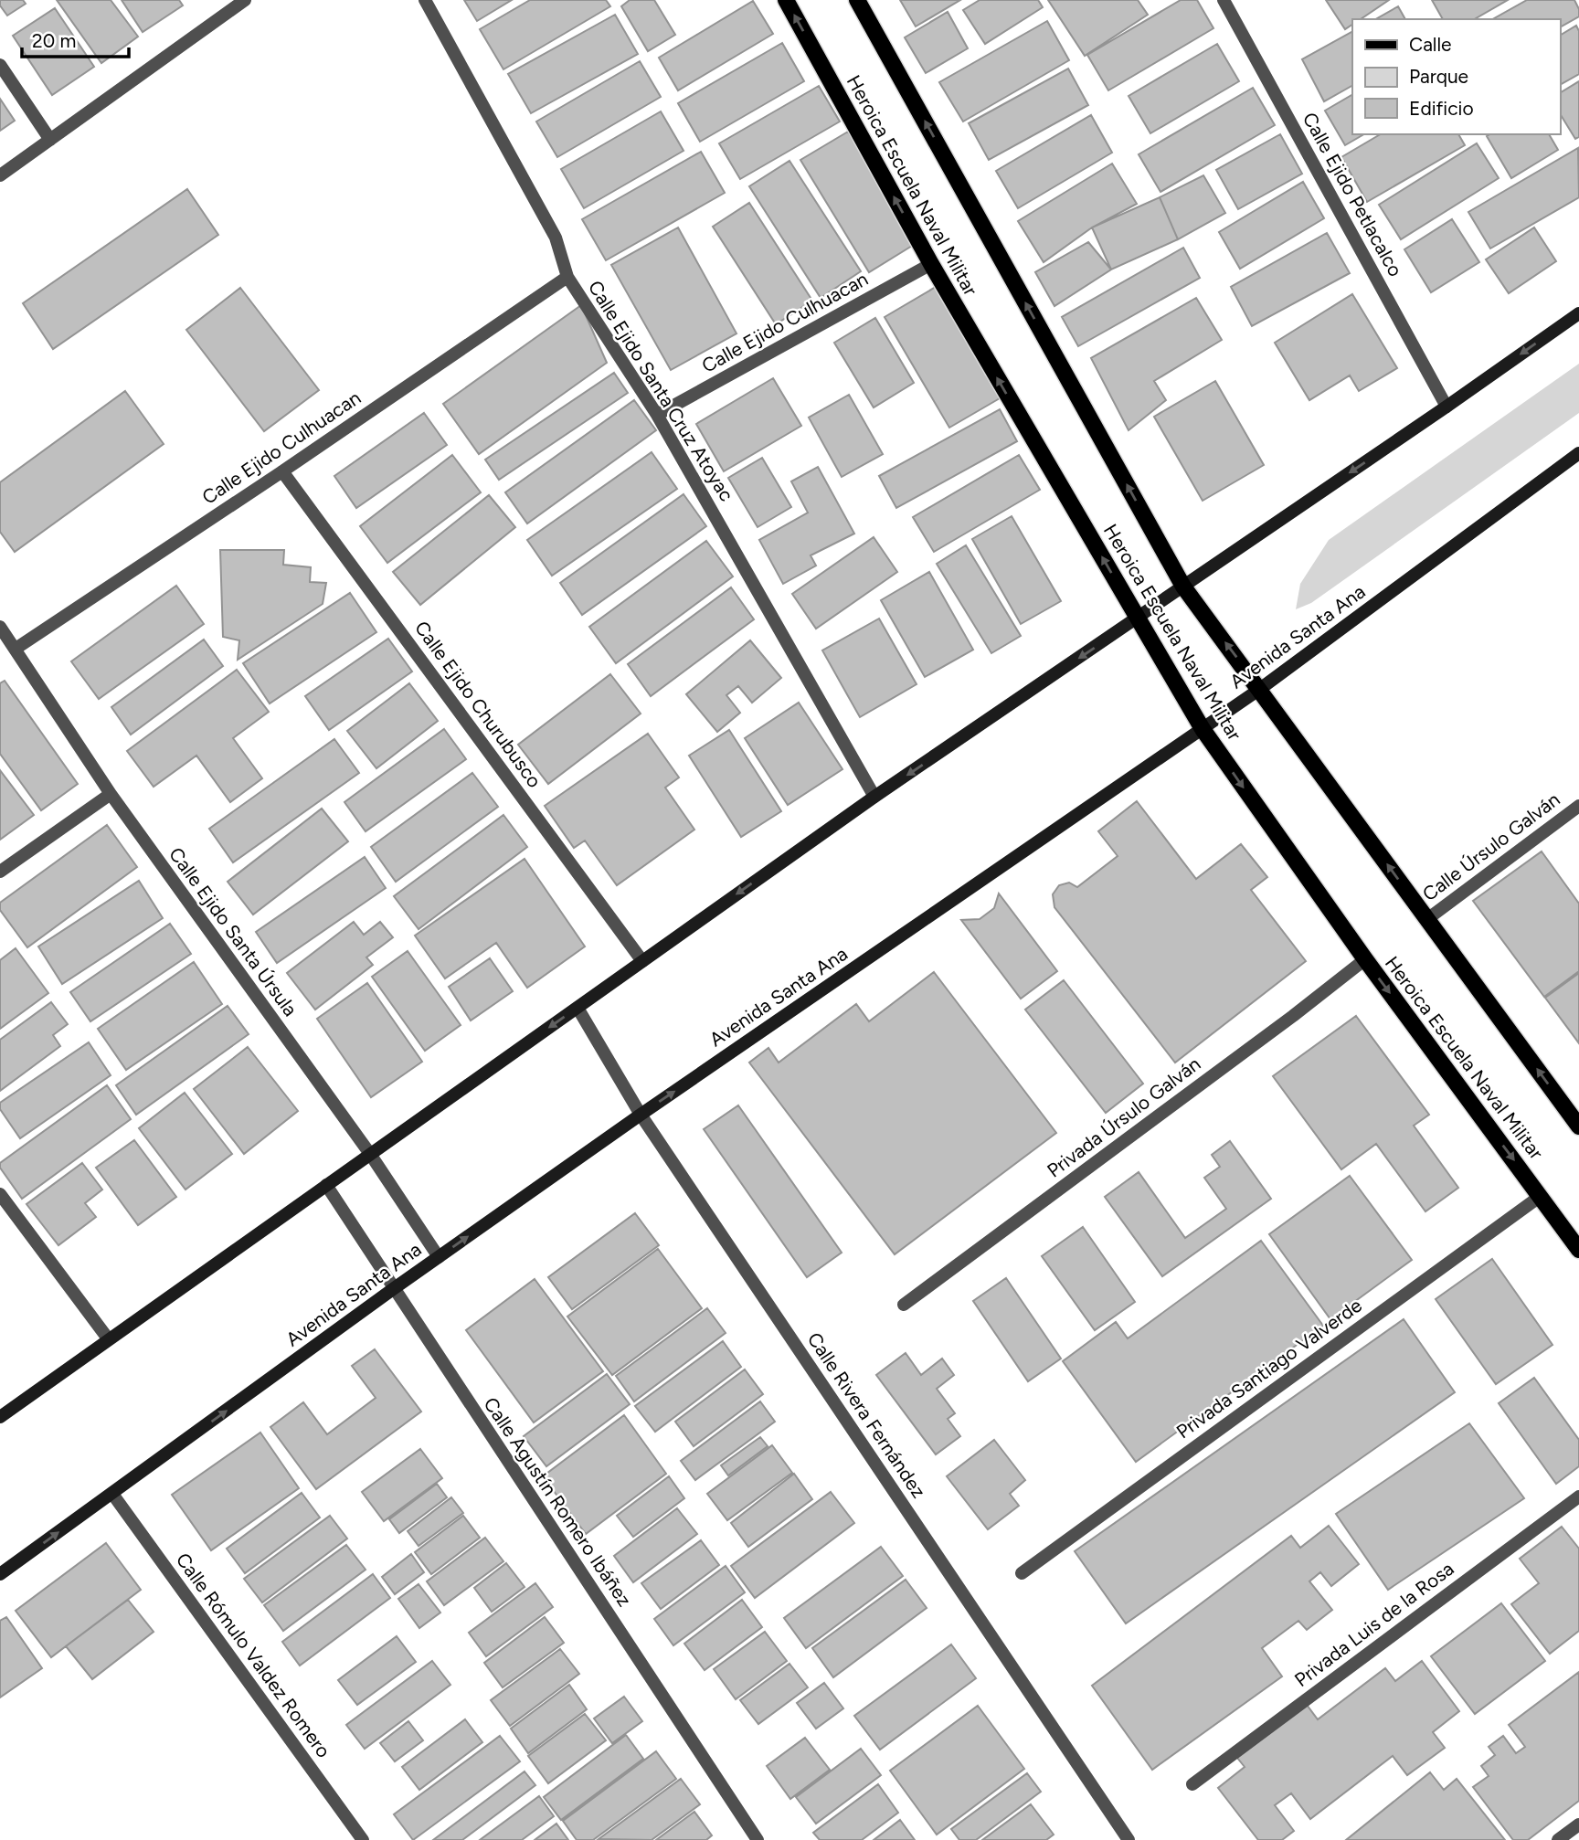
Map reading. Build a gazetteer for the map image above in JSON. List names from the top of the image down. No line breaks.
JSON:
{"streets":{"main road":["Heroica Escuela Naval Militar","Avenida Santa Ana"],"street":["Calle Ejido Petlacalco","Calle Ejido Culhuacan","Calle Ejido Santa Cruz Atoyac","Calle Ejido Churubusco","Calle Úrsulo Galván","Calle Ejido Santa Úrsula","Privada Úrsulo Galván","Privada Santiago Valverde","Calle Rivera Fernández","Calle Agustín Romero Ibáñez","Privada Luis de la Rosa","Calle Rómulo Valdez Romero"]},"crossings":[["Heroica Escuela Naval Militar","Calle Ejido Culhuacan"],["Heroica Escuela Naval Militar","Avenida Santa Ana"],["Heroica Escuela Naval Militar","Calle Úrsulo Galván"],["Heroica Escuela Naval Militar","Privada Úrsulo Galván"],["Heroica Escuela Naval Militar","Privada Santiago Valverde"],["Calle Ejido Culhuacan","Calle Ejido Santa Cruz Atoyac"],["Calle Ejido Culhuacan","Calle Ejido Churubusco"],["Calle Ejido Culhuacan","Calle Ejido Santa Úrsula"],["Avenida Santa Ana","Calle Ejido Santa Úrsula"],["Avenida Santa Ana","Calle Rivera Fernández"],["Avenida Santa Ana","Calle Agustín Romero Ibáñez"],["Avenida Santa Ana","Calle Rómulo Valdez Romero"]],"one_way":["Avenida Santa Ana"],"legend":["Calle","Parque","Edificio"],"scale_bar":"20 m"}
